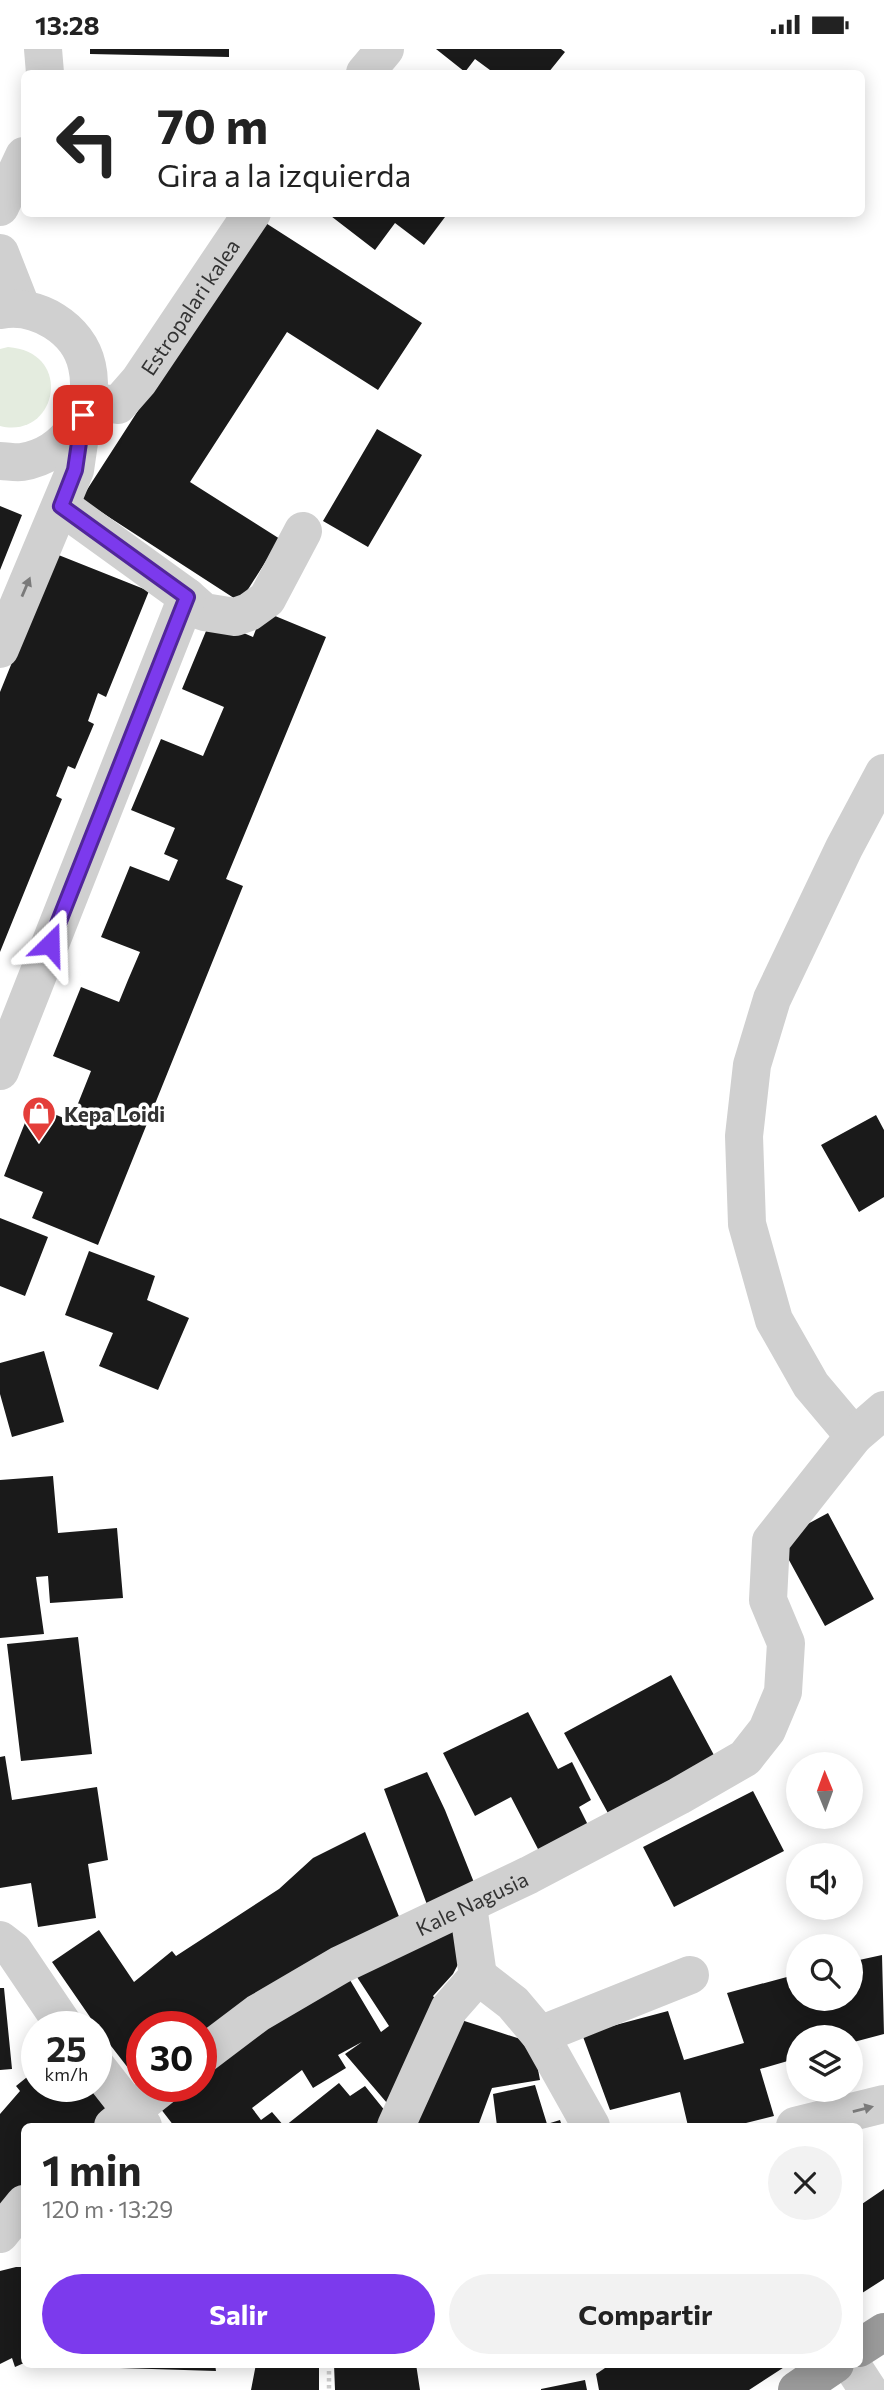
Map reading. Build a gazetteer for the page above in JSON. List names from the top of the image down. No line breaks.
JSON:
{"streets":{"street":["Estropalari kalea","Kale Nagusia"]},"places":{"shop":["Kepa Loidi"]},"north":"top","page":{"status":"13:28","turn":["70 m","Gira a la izquierda"],"speed":"25 km/h","limit":"30","heading":["1 min","120 m · 13:29"],"buttons":["Salir","Compartir"]}}
